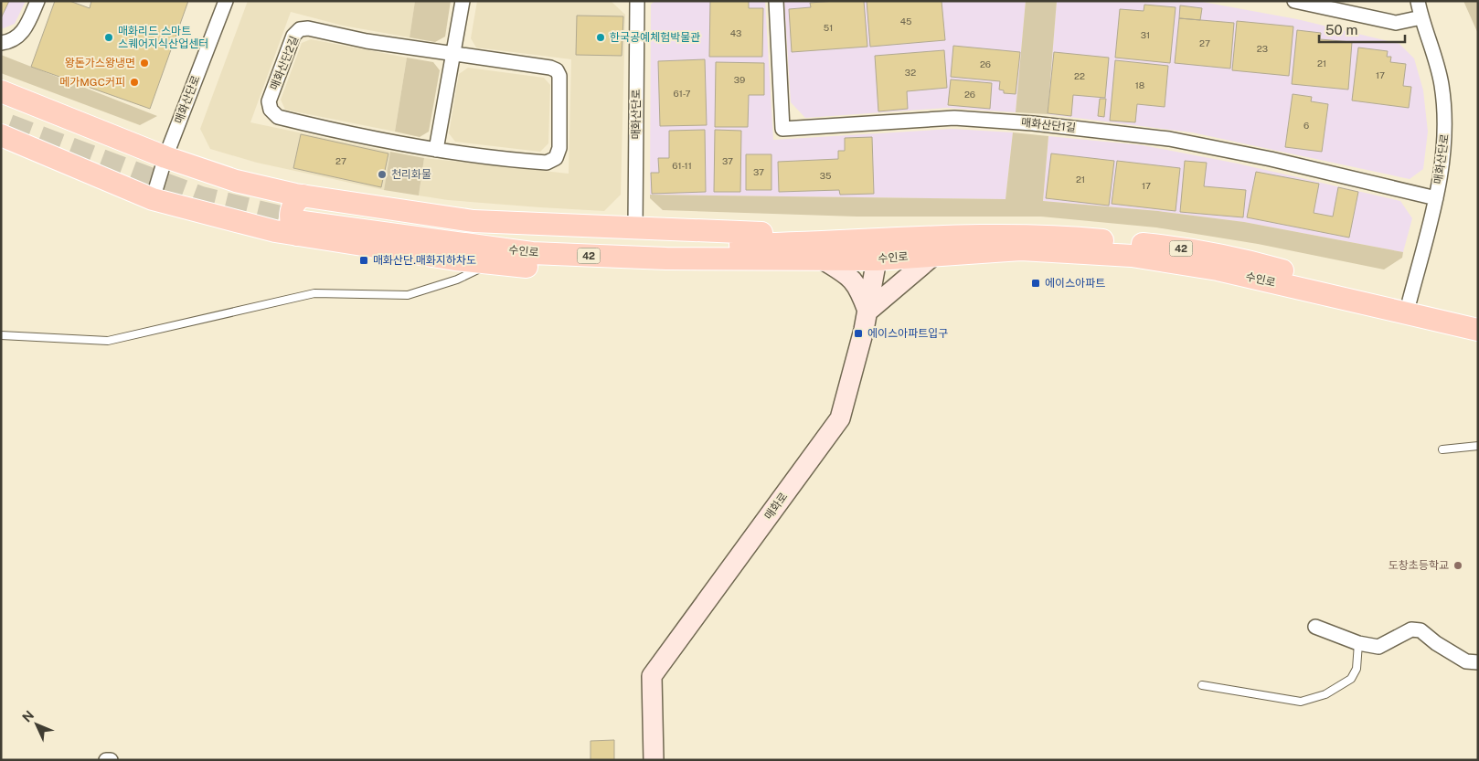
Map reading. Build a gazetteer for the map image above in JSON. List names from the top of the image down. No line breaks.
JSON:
{"streets":{"main road":["42","수인로"],"street":["매화산단2길","매화산단로","매화산단1길","매화로"]},"crossings":[["매화산단로","매화산단1길"],["매화산단로","수인로"],["수인로","매화로"]],"places":{"other":["매화리드 스마트 스퀘어지식산업센터","한국공예체험박물관","왕돈가스왕냉면","메가MGC커피","천리화물","도창초등학교"],"transit":["매화산단.매화지하차도","에이스아파트","에이스아파트입구"]},"house_numbers":["45","51","43","31","27","23","21","26","32","17","22","39","18","61-7","26","6","27","37","61-11","37","35","21","17"],"scale_bar":"50 m","north":"top left"}
